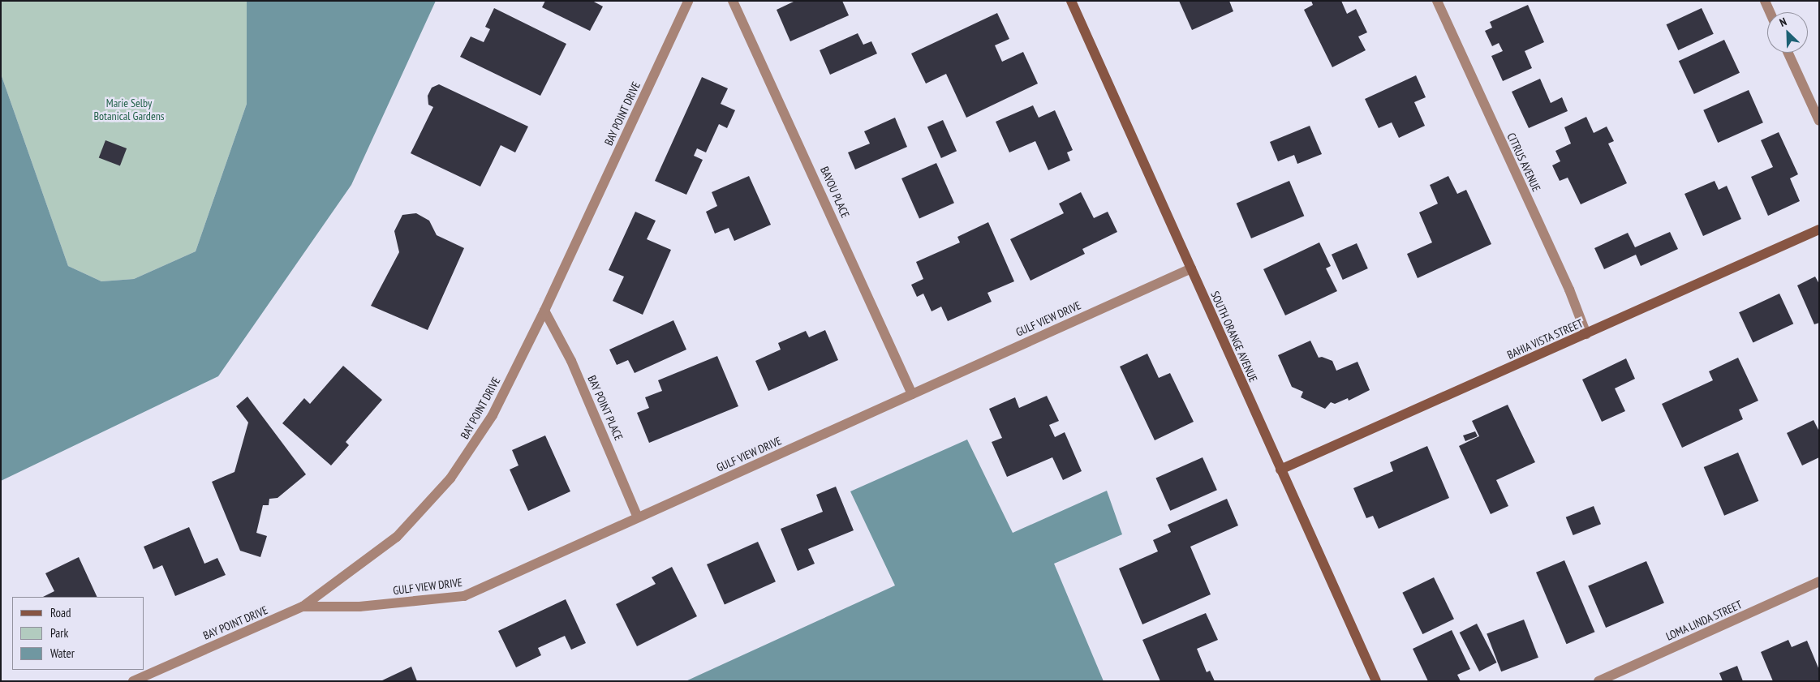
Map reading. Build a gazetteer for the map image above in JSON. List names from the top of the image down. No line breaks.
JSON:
{"streets":{"street":["BAY POINT DRIVE","CITRUS AVENUE","BAYOU PLACE","GULF VIEW DRIVE","SOUTH ORANGE AVENUE","BAHIA VISTA STREET","BAY POINT PLACE","LOMA LINDA STREET"]},"crossings":[["BAY POINT DRIVE","GULF VIEW DRIVE"],["BAY POINT DRIVE","BAY POINT PLACE"],["CITRUS AVENUE","BAHIA VISTA STREET"],["BAYOU PLACE","GULF VIEW DRIVE"],["GULF VIEW DRIVE","SOUTH ORANGE AVENUE"],["GULF VIEW DRIVE","BAY POINT PLACE"],["SOUTH ORANGE AVENUE","BAHIA VISTA STREET"]],"parks":["Marie Selby Botanical Gardens"],"legend":["Road","Park","Water"],"north":"top left"}
